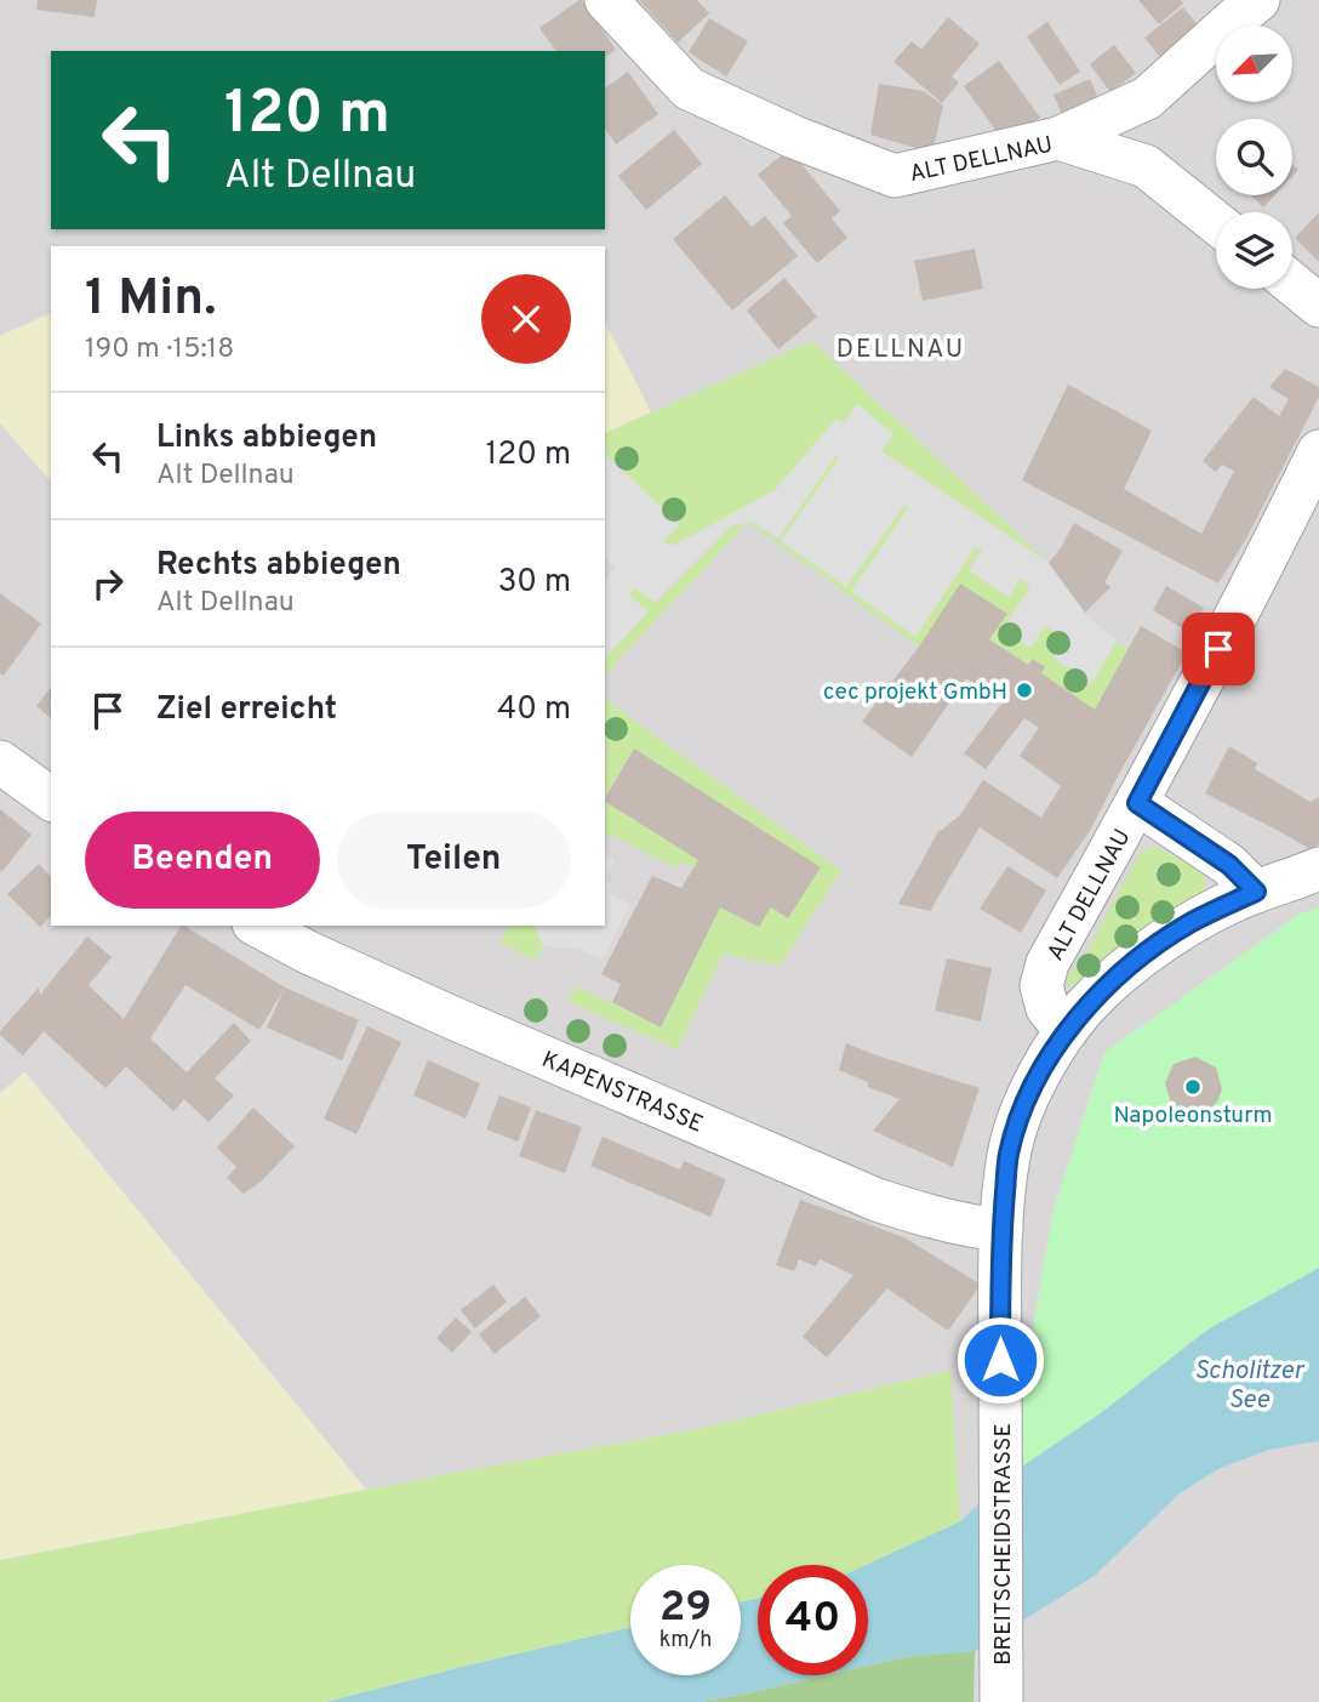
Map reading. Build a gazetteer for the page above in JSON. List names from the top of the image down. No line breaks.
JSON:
{"streets":{"street":["ALT DELLNAU","KAPENSTRASSE","BREITSCHEIDSTRASSE"]},"crossings":[["KAPENSTRASSE","BREITSCHEIDSTRASSE"]],"districts":["DELLNAU"],"water":["Scholitzer See"],"places":["cec projekt GmbH","Napoleonsturm"],"north":"bottom left","page":{"turn":["120 m","Alt Dellnau"],"heading":["1 Min.","190 m · 15:18"],"list":[{"name":"Links abbiegen","note":"Alt Dellnau","value":"120 m"},{"name":"Rechts abbiegen","note":"Alt Dellnau","value":"30 m"},{"name":"Ziel erreicht","value":"40 m"}],"buttons":["Beenden","Teilen"],"speed":"29 km/h","limit":"40"}}
